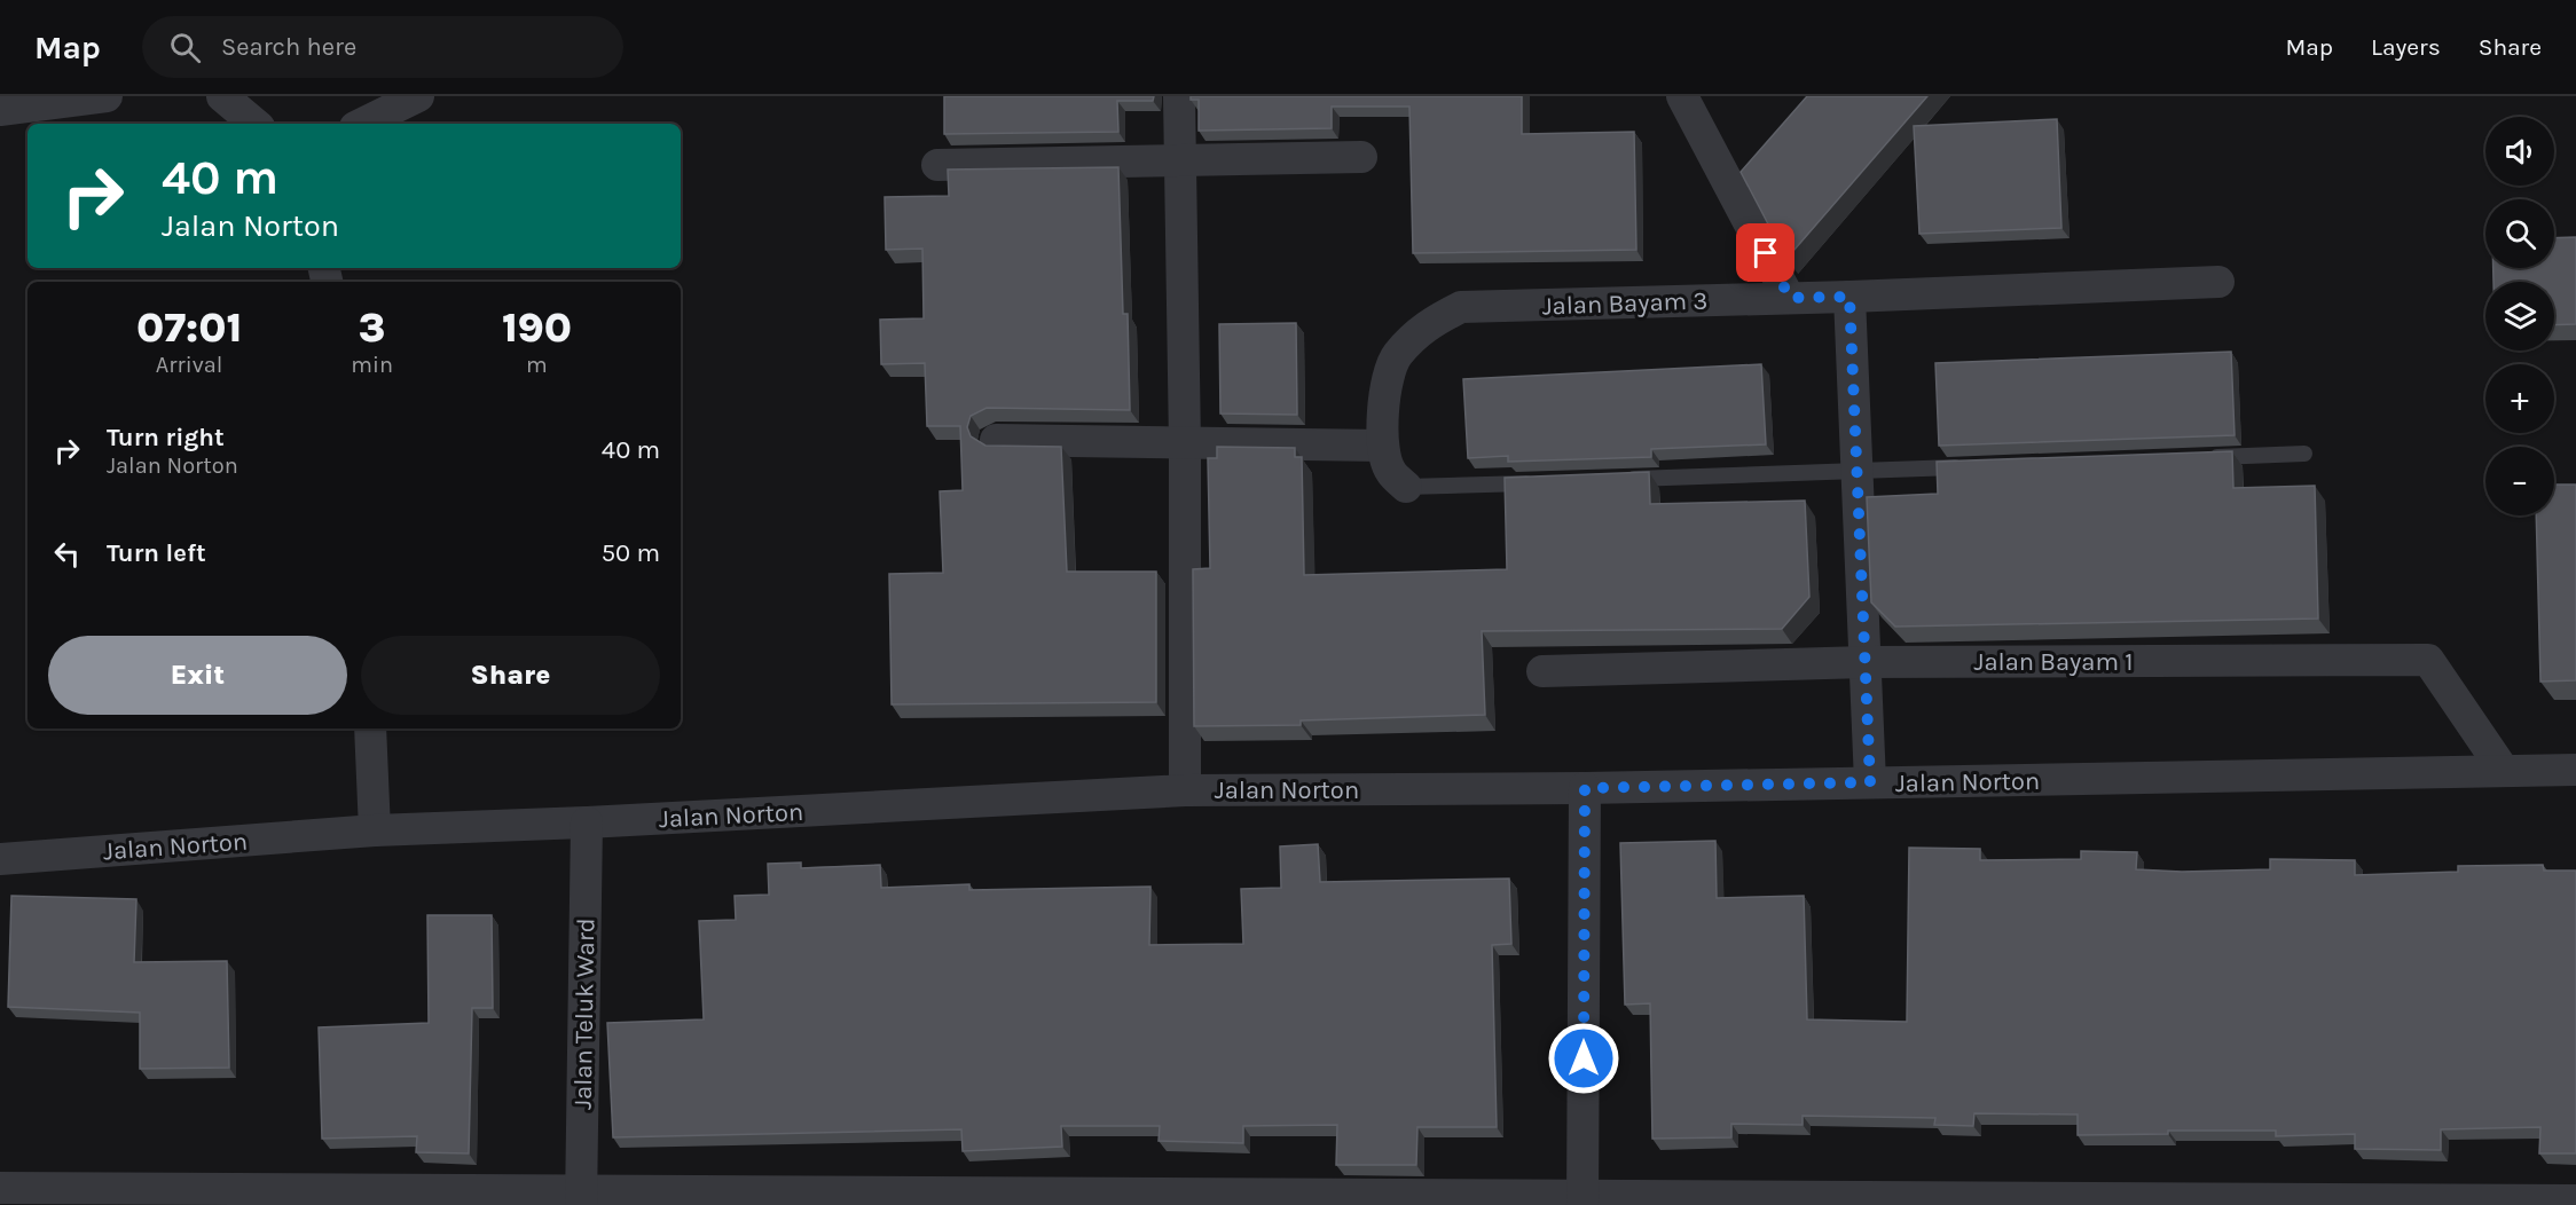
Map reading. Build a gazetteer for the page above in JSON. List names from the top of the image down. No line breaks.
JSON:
{"streets":{"street":["Jalan Bayam 3","Jalan Bayam 1","Jalan Norton","Jalan Teluk Ward"]},"crossings":[["Jalan Bayam 1","Jalan Norton"],["Jalan Norton","Jalan Teluk Ward"]],"page":{"header":"Map","search":"Search here","nav":["Map","Layers","Share"],"map_buttons":["+","−"],"turn":["40 m","Jalan Norton"],"eta":["07:01","Arrival","3","min","190","m"],"list":[{"name":"Turn right","note":"Jalan Norton","value":"40 m"},{"name":"Turn left","value":"50 m"}],"buttons":["Exit","Share"]}}
